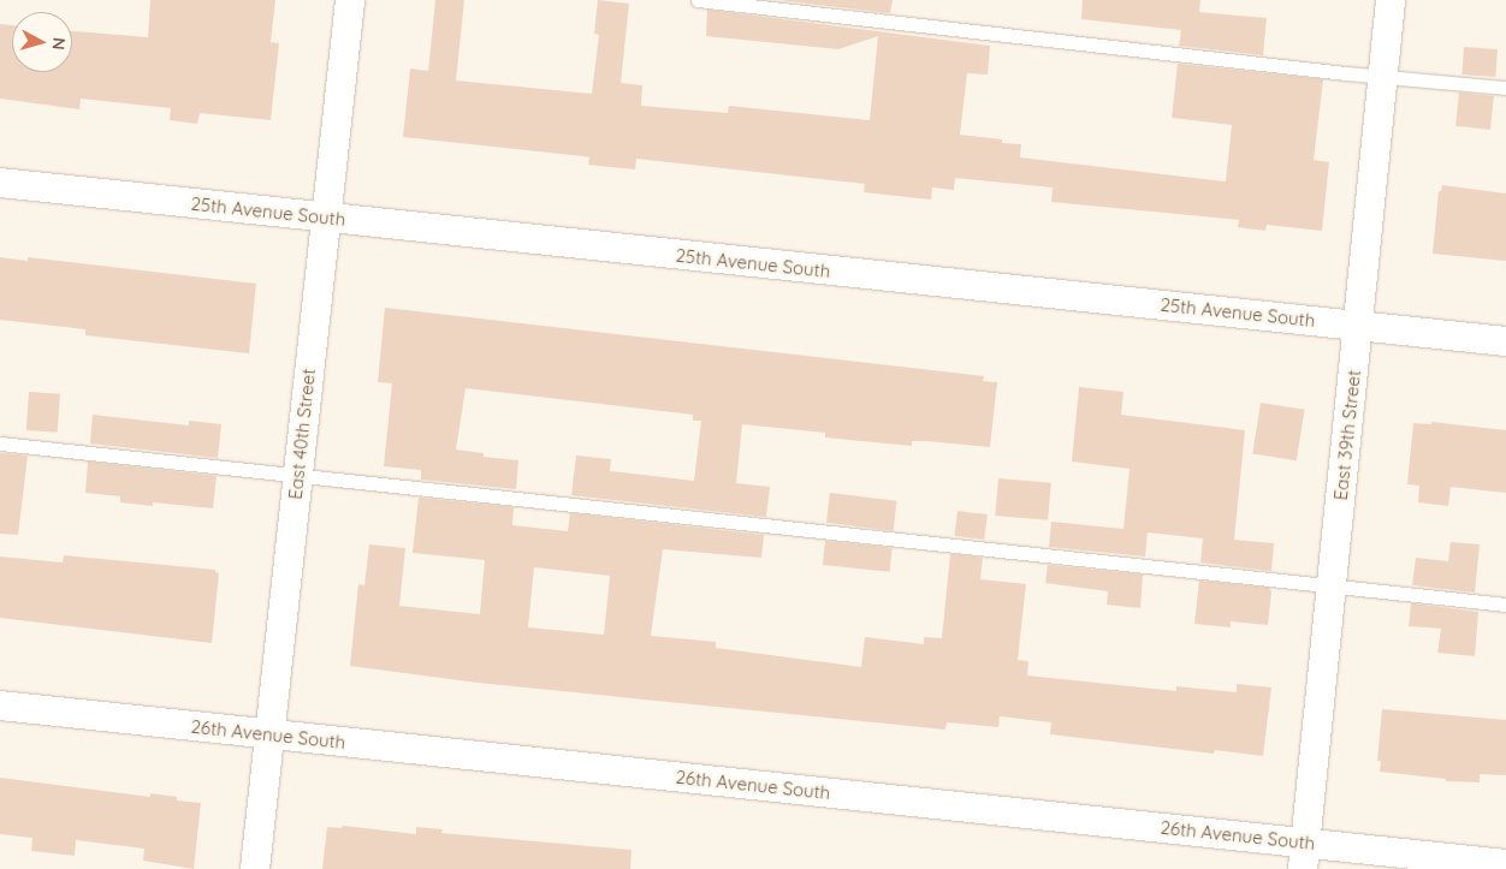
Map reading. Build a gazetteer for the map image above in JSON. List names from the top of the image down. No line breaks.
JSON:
{"streets":{"street":["25th Avenue South","East 40th Street","East 39th Street","26th Avenue South"]},"crossings":[["25th Avenue South","East 40th Street"],["25th Avenue South","East 39th Street"],["East 40th Street","26th Avenue South"],["East 39th Street","26th Avenue South"]],"north":"right"}
